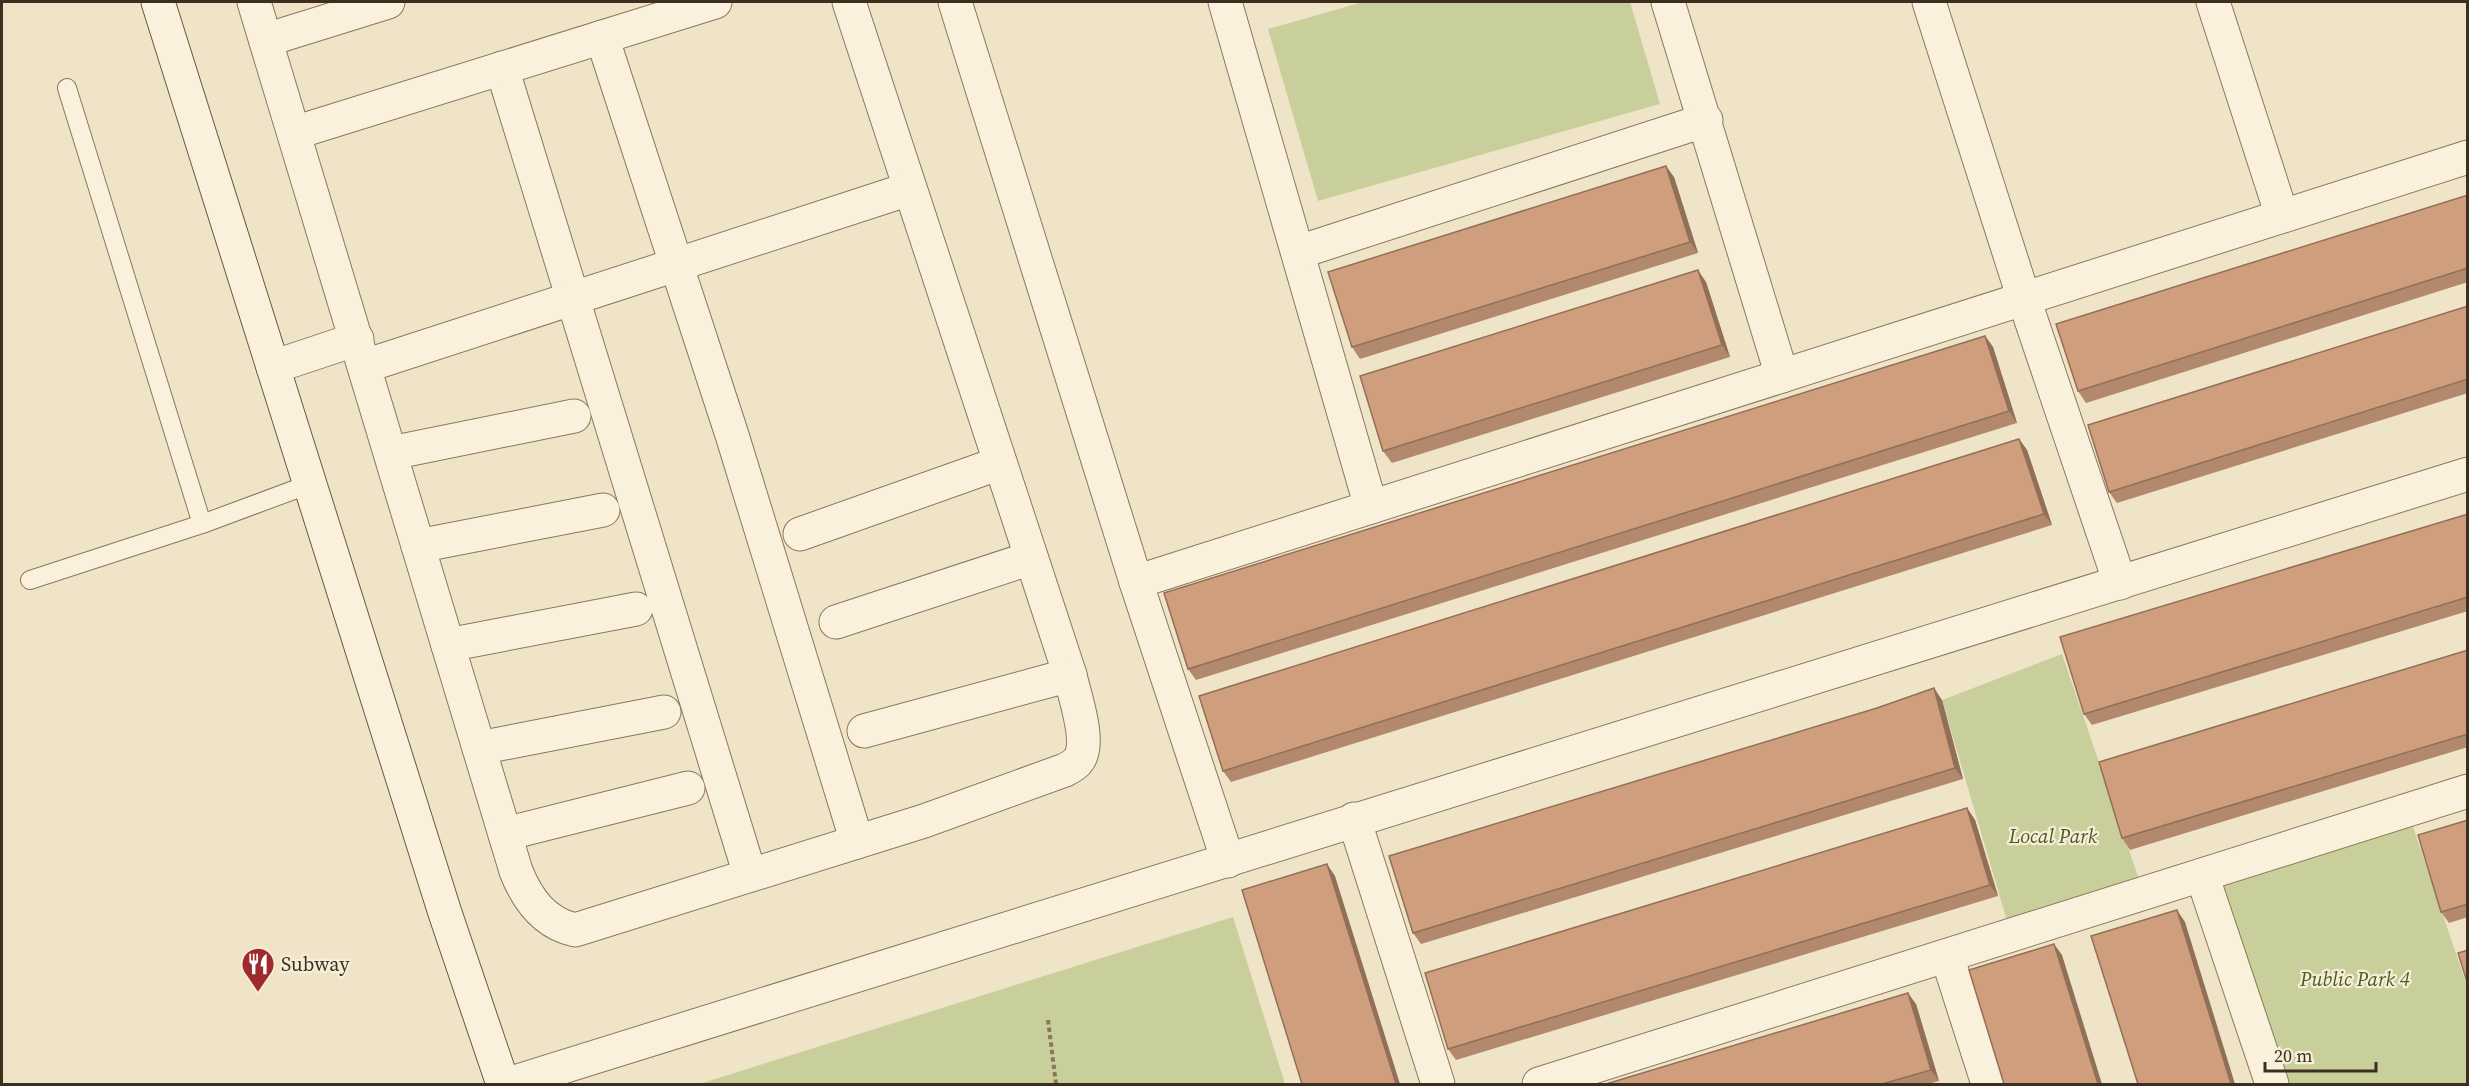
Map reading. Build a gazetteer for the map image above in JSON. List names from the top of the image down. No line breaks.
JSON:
{"parks":["Local Park","Public Park 4"],"places":{"restaurant":["Subway"]},"scale_bar":"20 m"}
